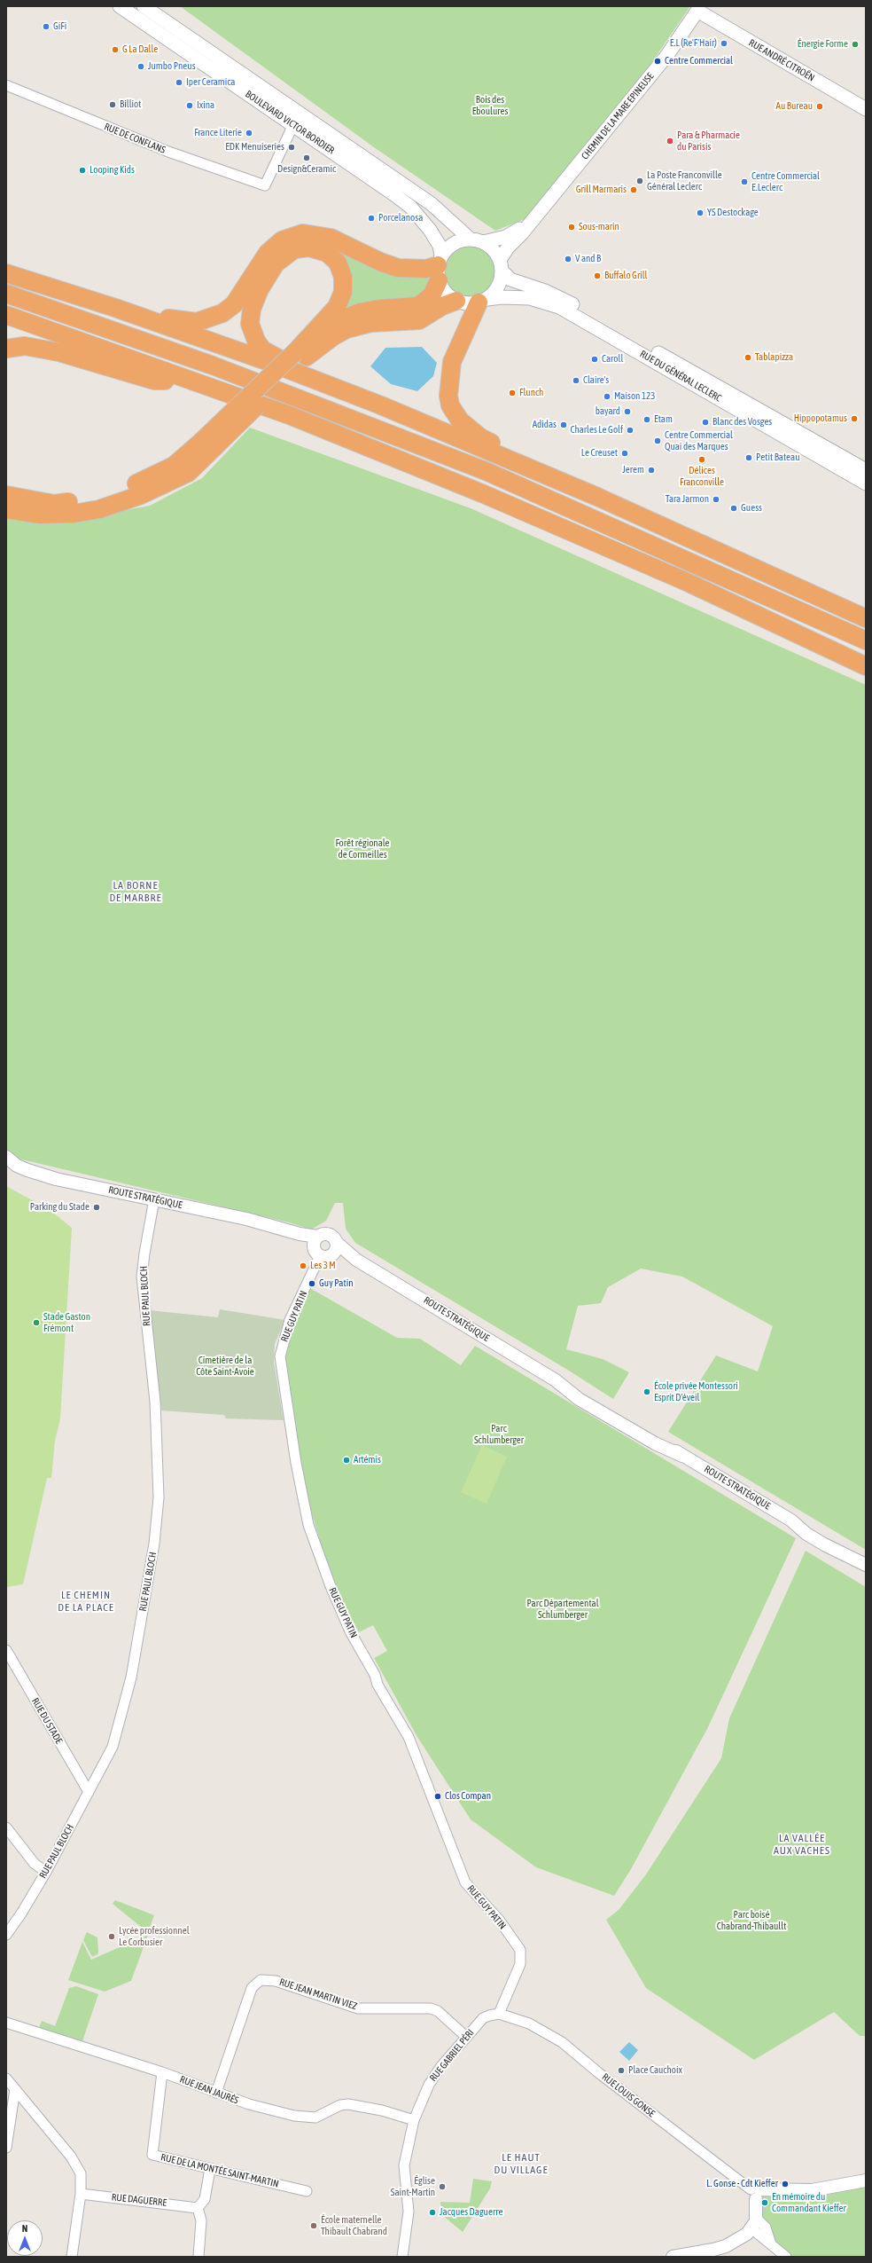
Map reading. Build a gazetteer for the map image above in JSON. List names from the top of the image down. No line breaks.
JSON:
{"streets":{"main road":["RUE ANDRÉ CITROËN","CHEMIN DE LA MARE EPINEUSE","BOULEVARD VICTOR BORDIER","RUE DU GÉNÉRAL LECLERC"],"street":["RUE DE CONFLANS","ROUTE STRATÉGIQUE","RUE PAUL BLOCH","RUE GUY PATIN","RUE DU STADE","RUE JEAN MARTIN VIEZ","RUE GABRIEL PÉRI","RUE JEAN JAURÈS","RUE LOUIS GONSE","RUE DE LA MONTÉE SAINT-MARTIN","RUE DAGUERRE"]},"crossings":[["RUE ANDRÉ CITROËN","CHEMIN DE LA MARE EPINEUSE"],["CHEMIN DE LA MARE EPINEUSE","BOULEVARD VICTOR BORDIER"],["CHEMIN DE LA MARE EPINEUSE","RUE DU GÉNÉRAL LECLERC"],["BOULEVARD VICTOR BORDIER","RUE DE CONFLANS"],["BOULEVARD VICTOR BORDIER","RUE DU GÉNÉRAL LECLERC"],["ROUTE STRATÉGIQUE","RUE PAUL BLOCH"],["ROUTE STRATÉGIQUE","RUE GUY PATIN"],["RUE PAUL BLOCH","RUE DU STADE"],["RUE GUY PATIN","RUE GABRIEL PÉRI"],["RUE GUY PATIN","RUE LOUIS GONSE"],["RUE JEAN MARTIN VIEZ","RUE GABRIEL PÉRI"],["RUE JEAN MARTIN VIEZ","RUE JEAN JAURÈS"],["RUE GABRIEL PÉRI","RUE JEAN JAURÈS"],["RUE GABRIEL PÉRI","RUE LOUIS GONSE"],["RUE JEAN JAURÈS","RUE DE LA MONTÉE SAINT-MARTIN"]],"districts":["LA BORNE DE MARBRE","LE CHEMIN DE LA PLACE","LA VALLÉE AUX VACHES","LE HAUT DU VILLAGE"],"parks":["Bois des Eboulures","Forêt régionale de Cormeilles","Cimetière de la Côte Saint-Avoie","Parc Schlumberger","Parc Départemental Schlumberger","Parc boisé Chabrand-Thibaullt"],"places":["GiFi","E.L (Re'F'Hair)","Énergie Forme","G La Dalle","Centre Commercial","Jumbo Pneus","Iper Ceramica","Billiot","Ixina","Au Bureau","France Literie","Para & Pharmacie du Parisis","EDK Menuiseries","Design&Ceramic","Looping Kids","La Poste Franconville Général Leclerc","Centre Commercial E.Leclerc","Grill Marmaris","YS Destockage","Porcelanosa","Sous-marin","V and B","Buffalo Grill","Tablapizza","Caroll","Claire's","Flunch","Maison 123","bayard","Hippopotamus","Etam","Blanc des Vosges","Adidas","Charles Le Golf","Centre Commercial Quai des Marques","Le Creuset","Petit Bateau","Délices Franconville","Jerem","Tara Jarmon","Guess","Parking du Stade","Les 3 M","Guy Patin","Stade Gaston Frémont","École privée Montessori Esprit D'éveil","Artémis","Clos Compan","Lycée professionnel Le Corbusier","Place Cauchoix","L. Gonse - Cdt Kieffer","Église Saint-Martin","En mémoire du Commandant Kieffer","Jacques Daguerre","École maternelle Thibault Chabrand"],"north":"top"}
